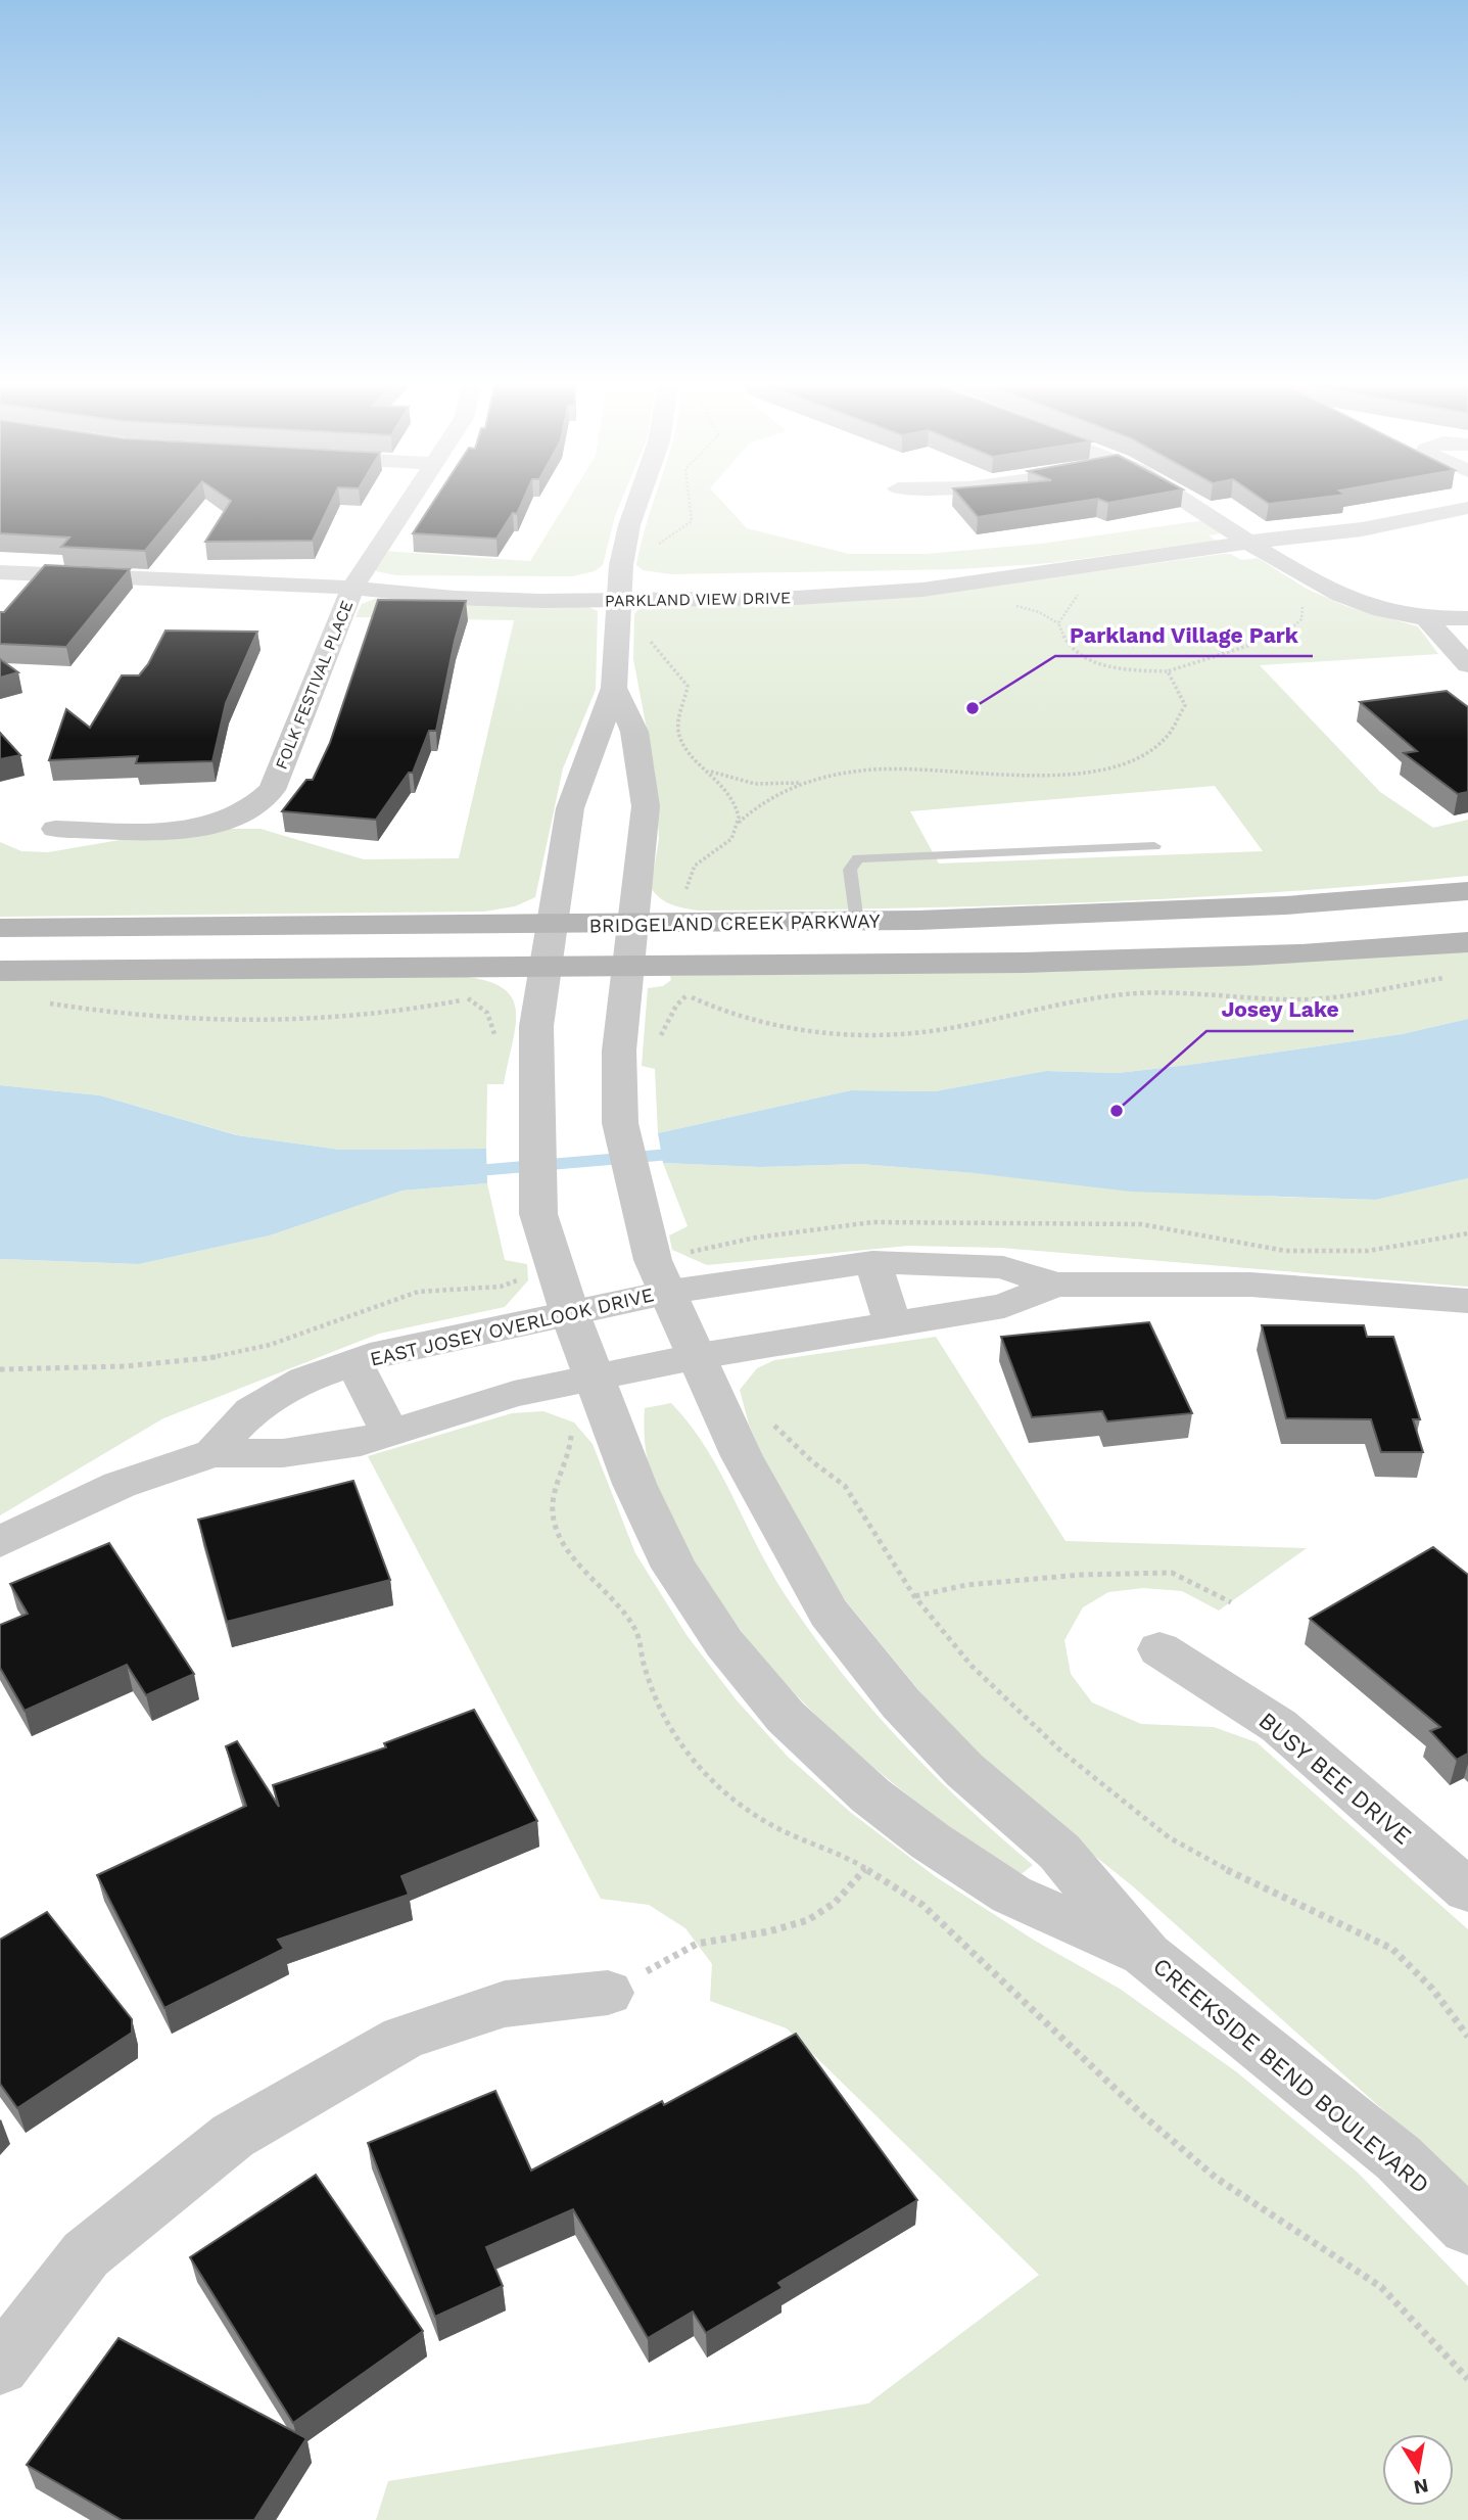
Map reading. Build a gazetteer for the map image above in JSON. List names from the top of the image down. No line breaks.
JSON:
{"streets":{"main road":["BRIDGELAND CREEK PARKWAY"],"street":["PARKLAND VIEW DRIVE","FOLK FESTIVAL PLACE","EAST JOSEY OVERLOOK DRIVE","BUSY BEE DRIVE","CREEKSIDE BEND BOULEVARD"]},"crossings":[["PARKLAND VIEW DRIVE","FOLK FESTIVAL PLACE"],["PARKLAND VIEW DRIVE","CREEKSIDE BEND BOULEVARD"],["BRIDGELAND CREEK PARKWAY","CREEKSIDE BEND BOULEVARD"],["EAST JOSEY OVERLOOK DRIVE","CREEKSIDE BEND BOULEVARD"]],"places":["Parkland Village Park","Josey Lake"],"north":"bottom"}
